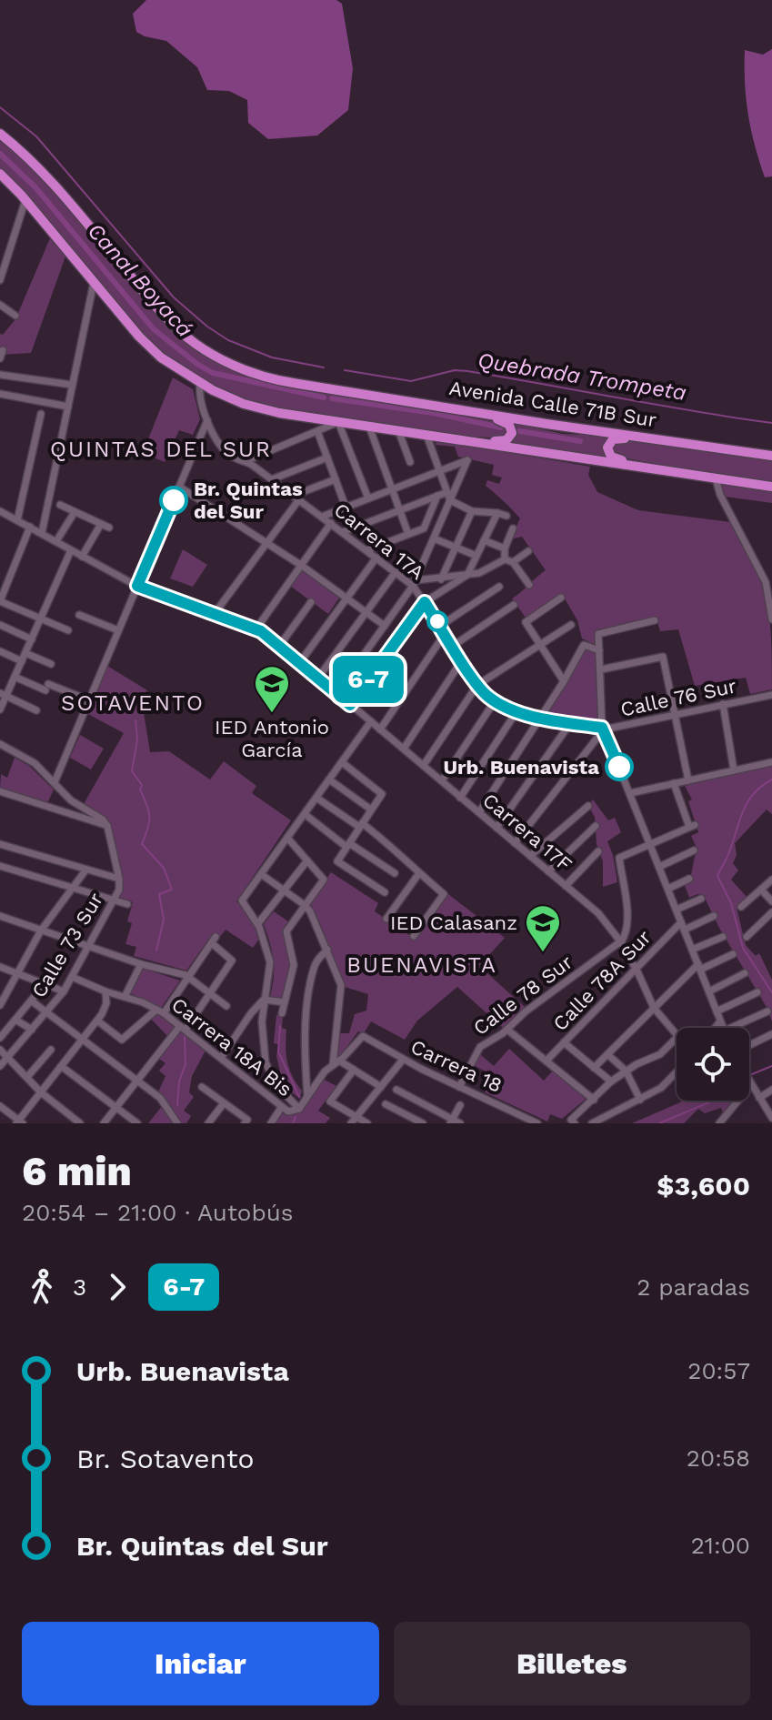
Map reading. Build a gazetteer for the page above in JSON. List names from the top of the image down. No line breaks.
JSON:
{"streets":{"highway":["Avenida Calle 71B Sur"],"street":["Carrera 17A","Calle 76 Sur","Carrera 17F","Calle 73 Sur","Calle 78A Sur","Calle 78 Sur","Carrera 18A Bis","Carrera 18"]},"crossings":[["Carrera 17A","Calle 76 Sur"],["Calle 76 Sur","Carrera 17F"],["Carrera 17F","Calle 78A Sur"],["Carrera 17F","Calle 78 Sur"],["Calle 73 Sur","Carrera 18A Bis"],["Calle 78 Sur","Carrera 18"]],"districts":["QUINTAS DEL SUR","SOTAVENTO","BUENAVISTA"],"water":["Canal Boyacá","Quebrada Trompeta"],"places":{"other":["Br. Quintas del Sur","Urb. Buenavista"],"school or university":["IED Antonio García","IED Calasanz"]},"lines":["bus line 6-7"],"page":{"on_map":"6-7","heading":["6 min","20:54 – 21:00 · Autobús","$3,600"],"legs":["3","6-7","2 paradas"],"list":[{"name":"Urb. Buenavista","value":"20:57"},{"name":"Br. Sotavento","value":"20:58"},{"name":"Br. Quintas del Sur","value":"21:00"}],"buttons":["Iniciar","Billetes"]}}
